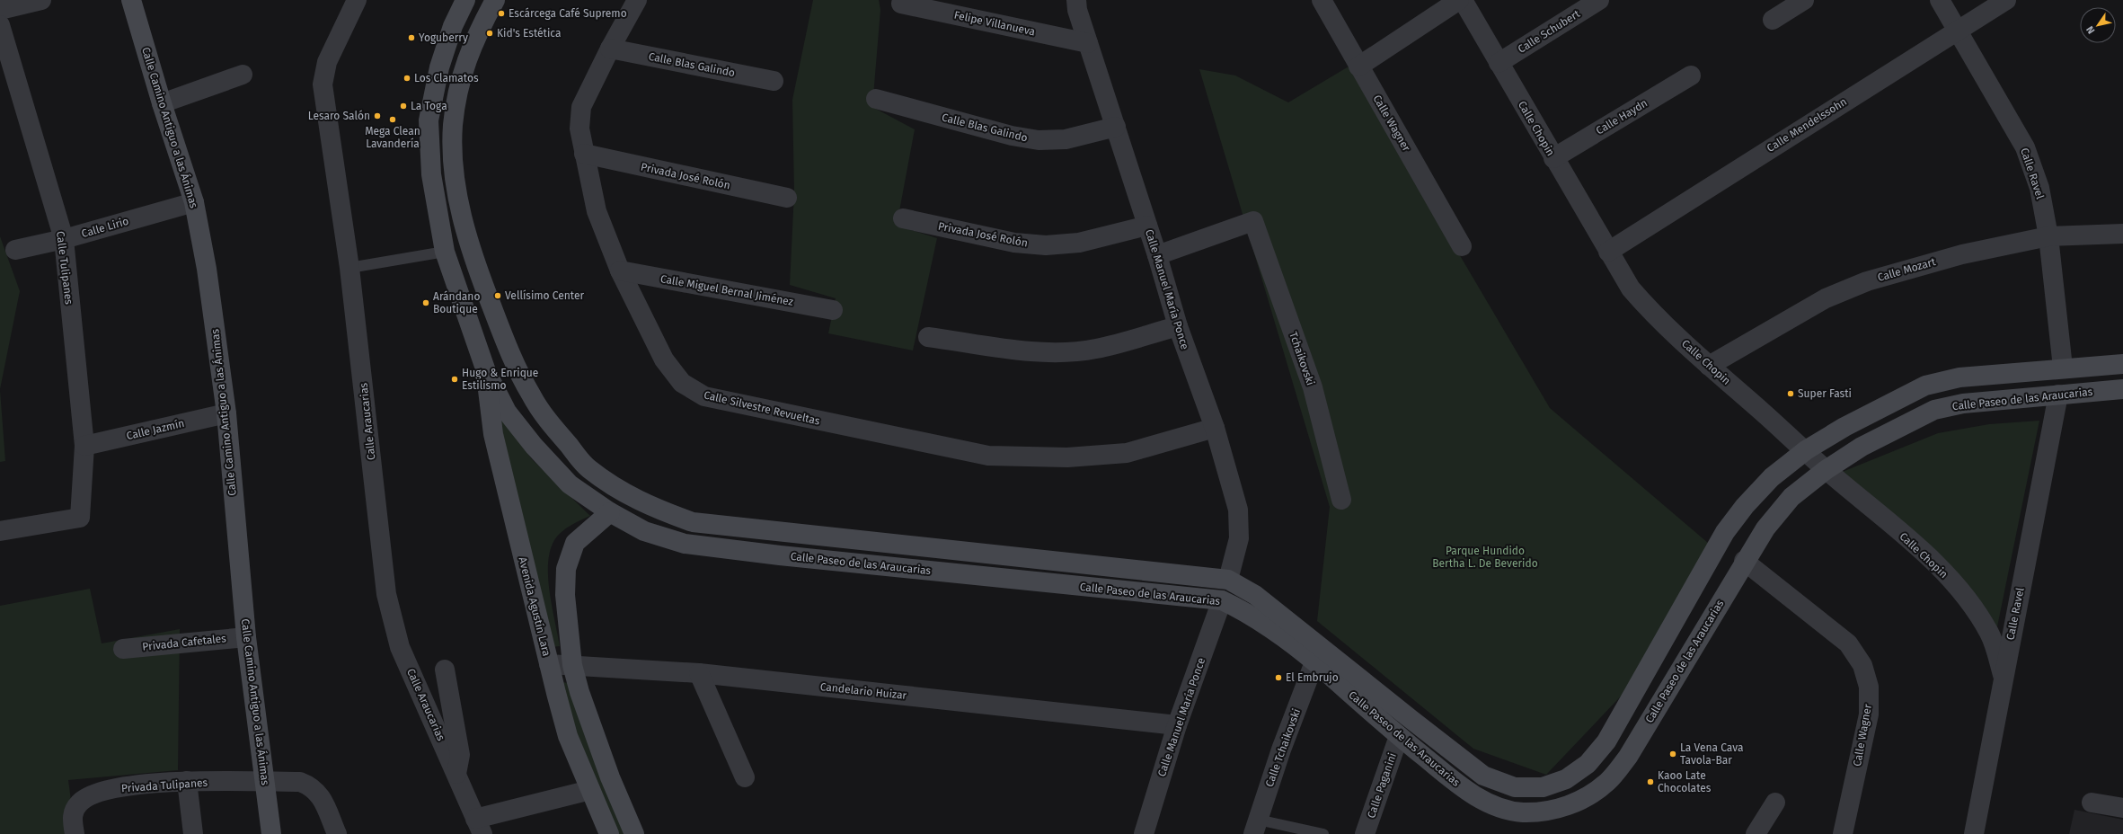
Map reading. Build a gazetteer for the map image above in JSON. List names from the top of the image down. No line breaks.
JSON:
{"streets":{"main road":["Calle Camino Antiguo a las Ánimas","Calle Paseo de las Araucarias","Avenida Agustín Lara"],"street":["Felipe Villanueva","Calle Schubert","Calle Blas Galindo","Calle Haydn","Calle Wagner","Calle Mendelssohn","Calle Chopin","Calle Ravel","Privada José Rolón","Calle Lirio","Calle Tulipanes","Calle Mozart","Calle Manuel María Ponce","Calle Miguel Bernal Jiménez","Tchaikovski","Calle Silvestre Revueltas","Calle Araucarias","Calle Jazmín","Privada Cafetales","Candelario Huizar","Calle Tchaikovski","Privada Tulipanes","Calle Paganini"]},"crossings":[["Felipe Villanueva","Calle Manuel María Ponce"],["Calle Schubert","Calle Chopin"],["Calle Blas Galindo","Calle Manuel María Ponce"],["Calle Blas Galindo","Calle Silvestre Revueltas"],["Calle Haydn","Calle Chopin"],["Calle Wagner","Calle Paseo de las Araucarias"],["Calle Mendelssohn","Calle Chopin"],["Calle Mendelssohn","Calle Ravel"],["Calle Camino Antiguo a las Ánimas","Calle Lirio"],["Calle Camino Antiguo a las Ánimas","Calle Jazmín"],["Calle Camino Antiguo a las Ánimas","Privada Cafetales"],["Calle Camino Antiguo a las Ánimas","Privada Tulipanes"],["Calle Chopin","Calle Ravel"],["Calle Chopin","Calle Mozart"],["Calle Chopin","Calle Paseo de las Araucarias"],["Calle Ravel","Calle Mozart"],["Calle Ravel","Calle Paseo de las Araucarias"],["Privada José Rolón","Calle Manuel María Ponce"],["Privada José Rolón","Calle Silvestre Revueltas"],["Calle Lirio","Calle Tulipanes"],["Calle Tulipanes","Calle Jazmín"],["Calle Manuel María Ponce","Tchaikovski"],["Calle Manuel María Ponce","Calle Paseo de las Araucarias"],["Calle Manuel María Ponce","Calle Silvestre Revueltas"],["Calle Manuel María Ponce","Candelario Huizar"],["Calle Miguel Bernal Jiménez","Calle Silvestre Revueltas"],["Calle Paseo de las Araucarias","Avenida Agustín Lara"],["Calle Paseo de las Araucarias","Calle Tchaikovski"],["Calle Paseo de las Araucarias","Calle Paganini"],["Avenida Agustín Lara","Candelario Huizar"]],"parks":["Parque Hundido Bertha L. De Beverido"],"places":["Escárcega Café Supremo","Kid's Estética","Yoguberry","Los Clamatos","La Toga","Lesaro Salón","Mega Clean Lavandería","Vellísimo Center","Arándano Boutique","Hugo & Enrique Estilismo","Super Fasti","El Embrujo","La Vena Cava Tavola-Bar","Kaoo Late Chocolates"],"north":"bottom left"}
